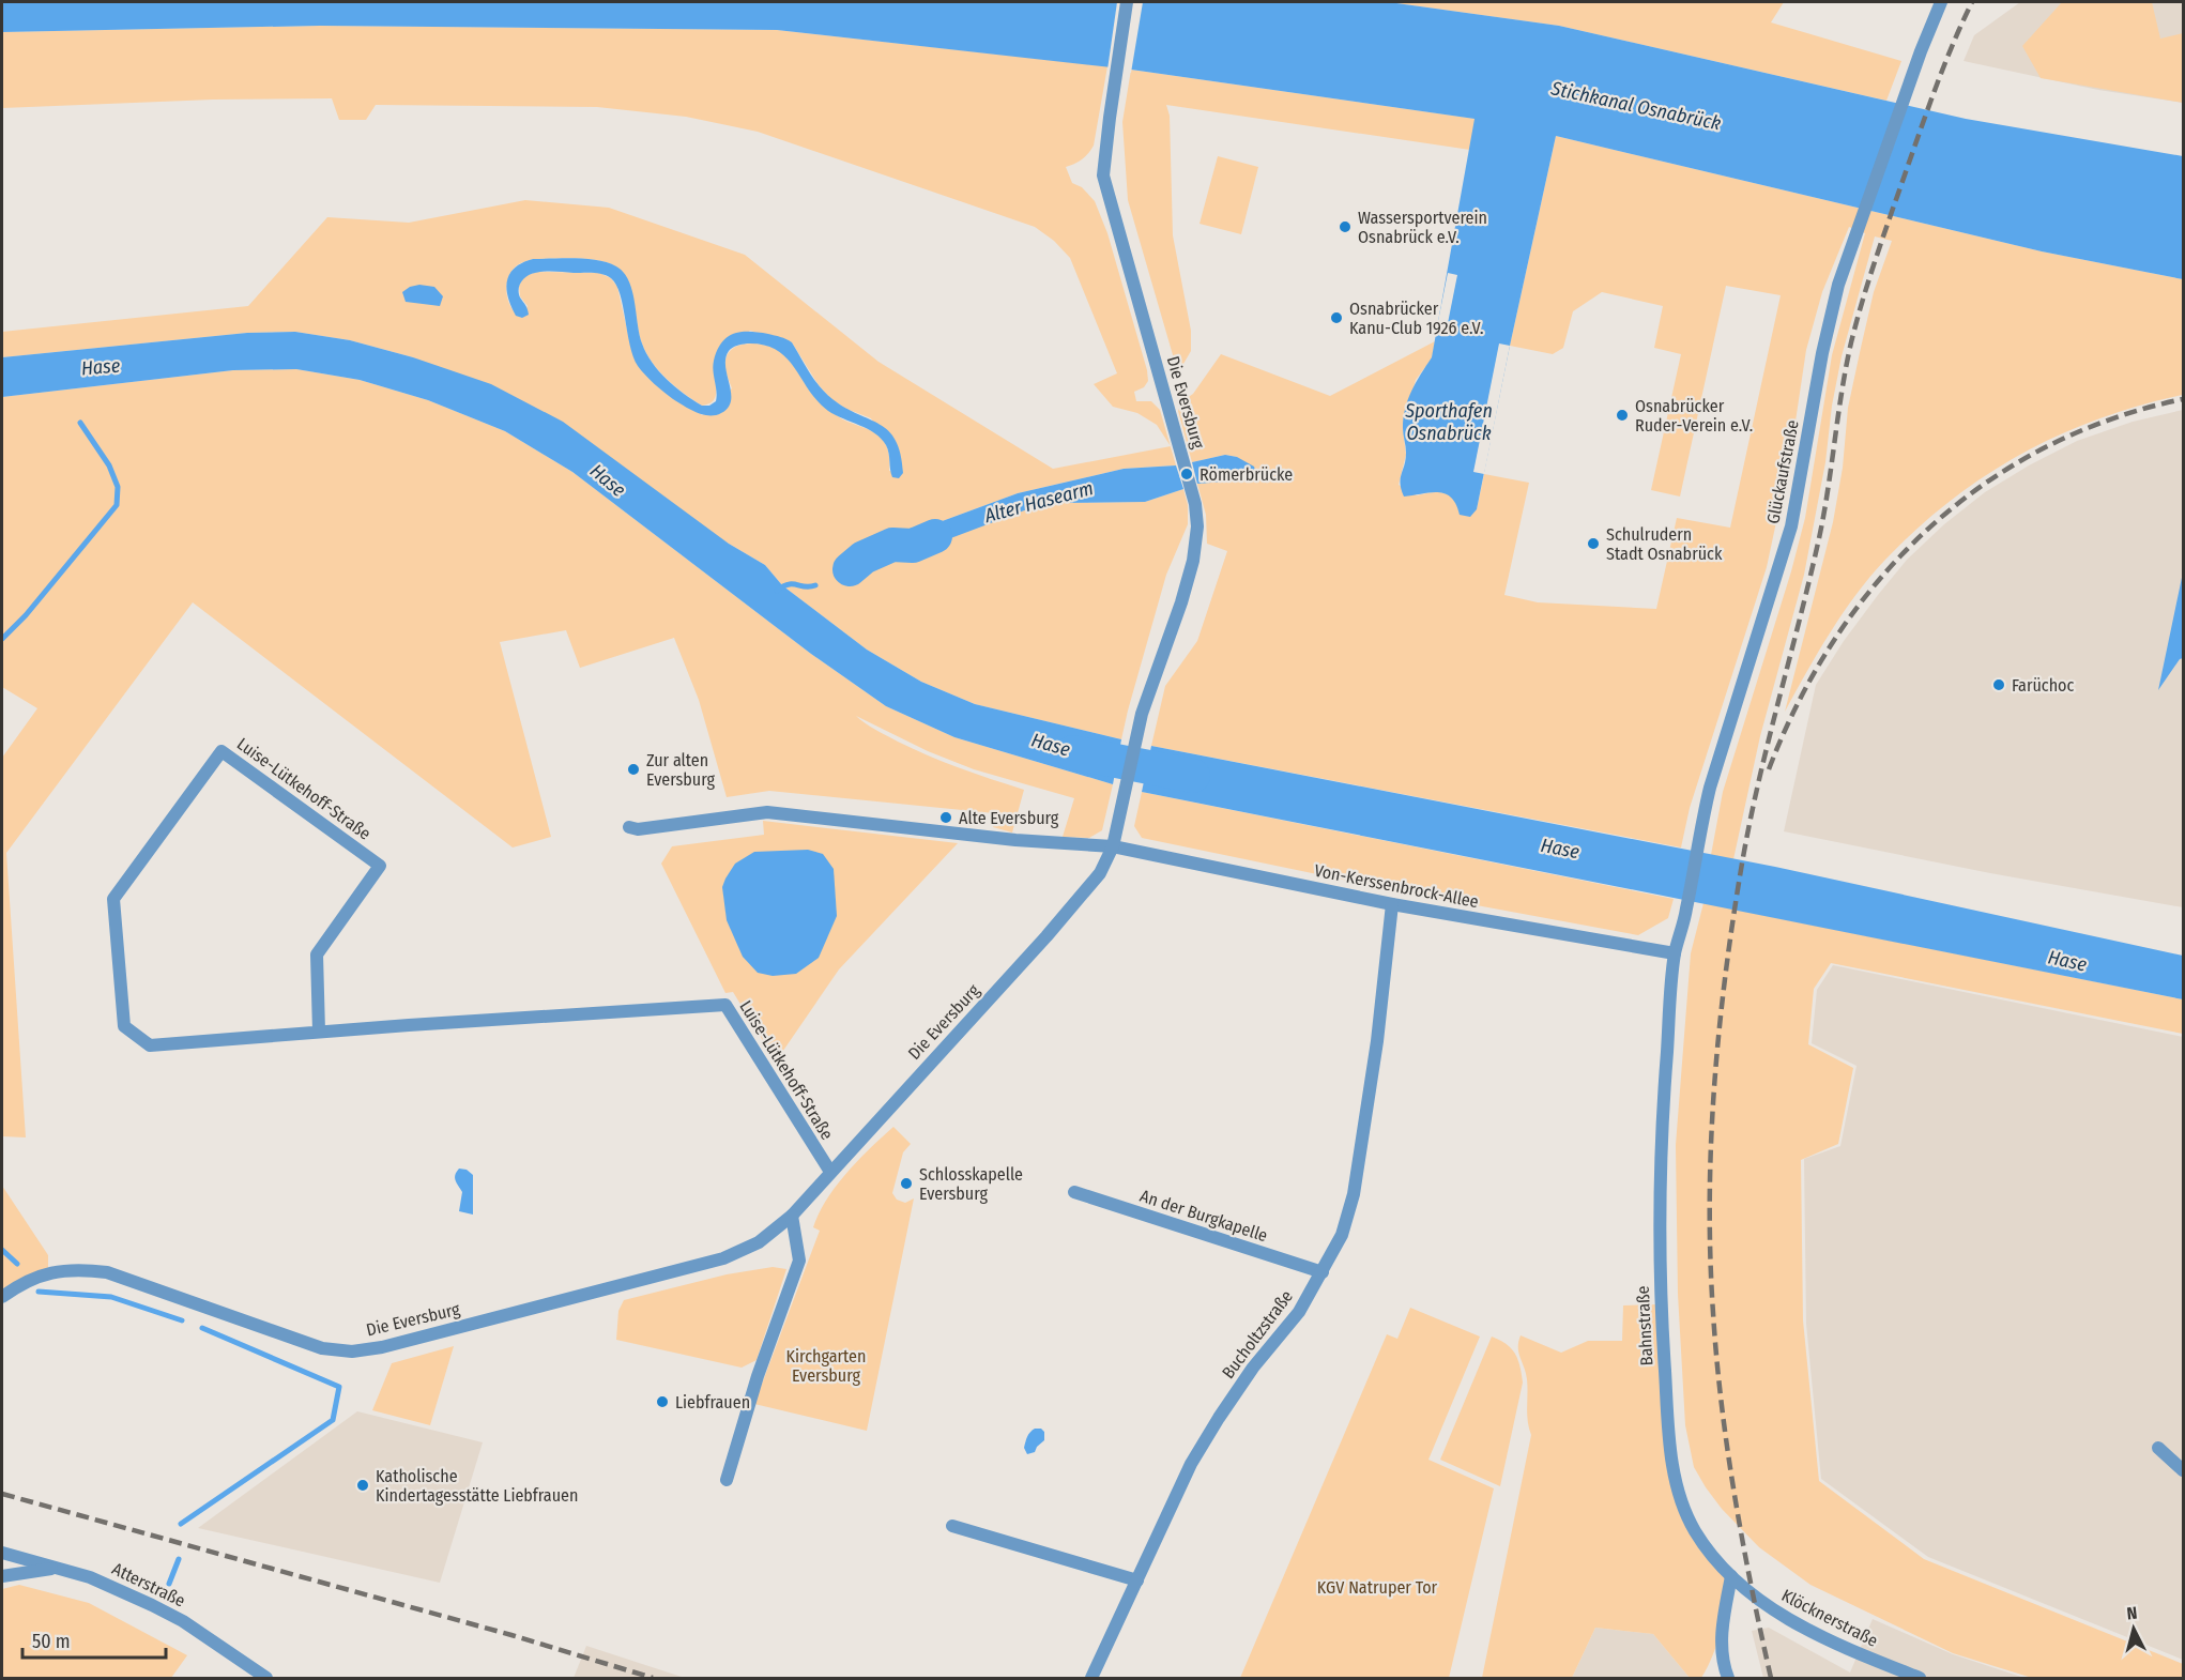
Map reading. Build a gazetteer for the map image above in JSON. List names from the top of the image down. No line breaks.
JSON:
{"streets":{"street":["Die Eversburg","Glückaufstraße","Luise-Lütkehoff-Straße","Von-Kerssenbrock-Allee","An der Burgkapelle","Bahnstraße","Bucholtzstraße","Atterstraße","Klöcknerstraße"]},"crossings":[["Die Eversburg","Luise-Lütkehoff-Straße"],["Die Eversburg","Von-Kerssenbrock-Allee"],["Glückaufstraße","Von-Kerssenbrock-Allee"],["Glückaufstraße","Bahnstraße"],["Von-Kerssenbrock-Allee","Bahnstraße"],["Von-Kerssenbrock-Allee","Bucholtzstraße"],["An der Burgkapelle","Bucholtzstraße"],["Bahnstraße","Klöcknerstraße"]],"water":["Stichkanal Osnabrück","Hase","Sporthafen Osnabrück","Alter Hasearm"],"parks":["Kirchgarten Eversburg","KGV Natruper Tor"],"places":["Wassersportverein Osnabrück e.V.","Osnabrücker Kanu-Club 1926 e.V.","Osnabrücker Ruder-Verein e.V.","Römerbrücke","Schulrudern Stadt Osnabrück","Farüchoc","Zur alten Eversburg","Alte Eversburg","Schlosskapelle Eversburg","Liebfrauen","Katholische Kindertagesstätte Liebfrauen"],"scale_bar":"50 m","north":"top"}
